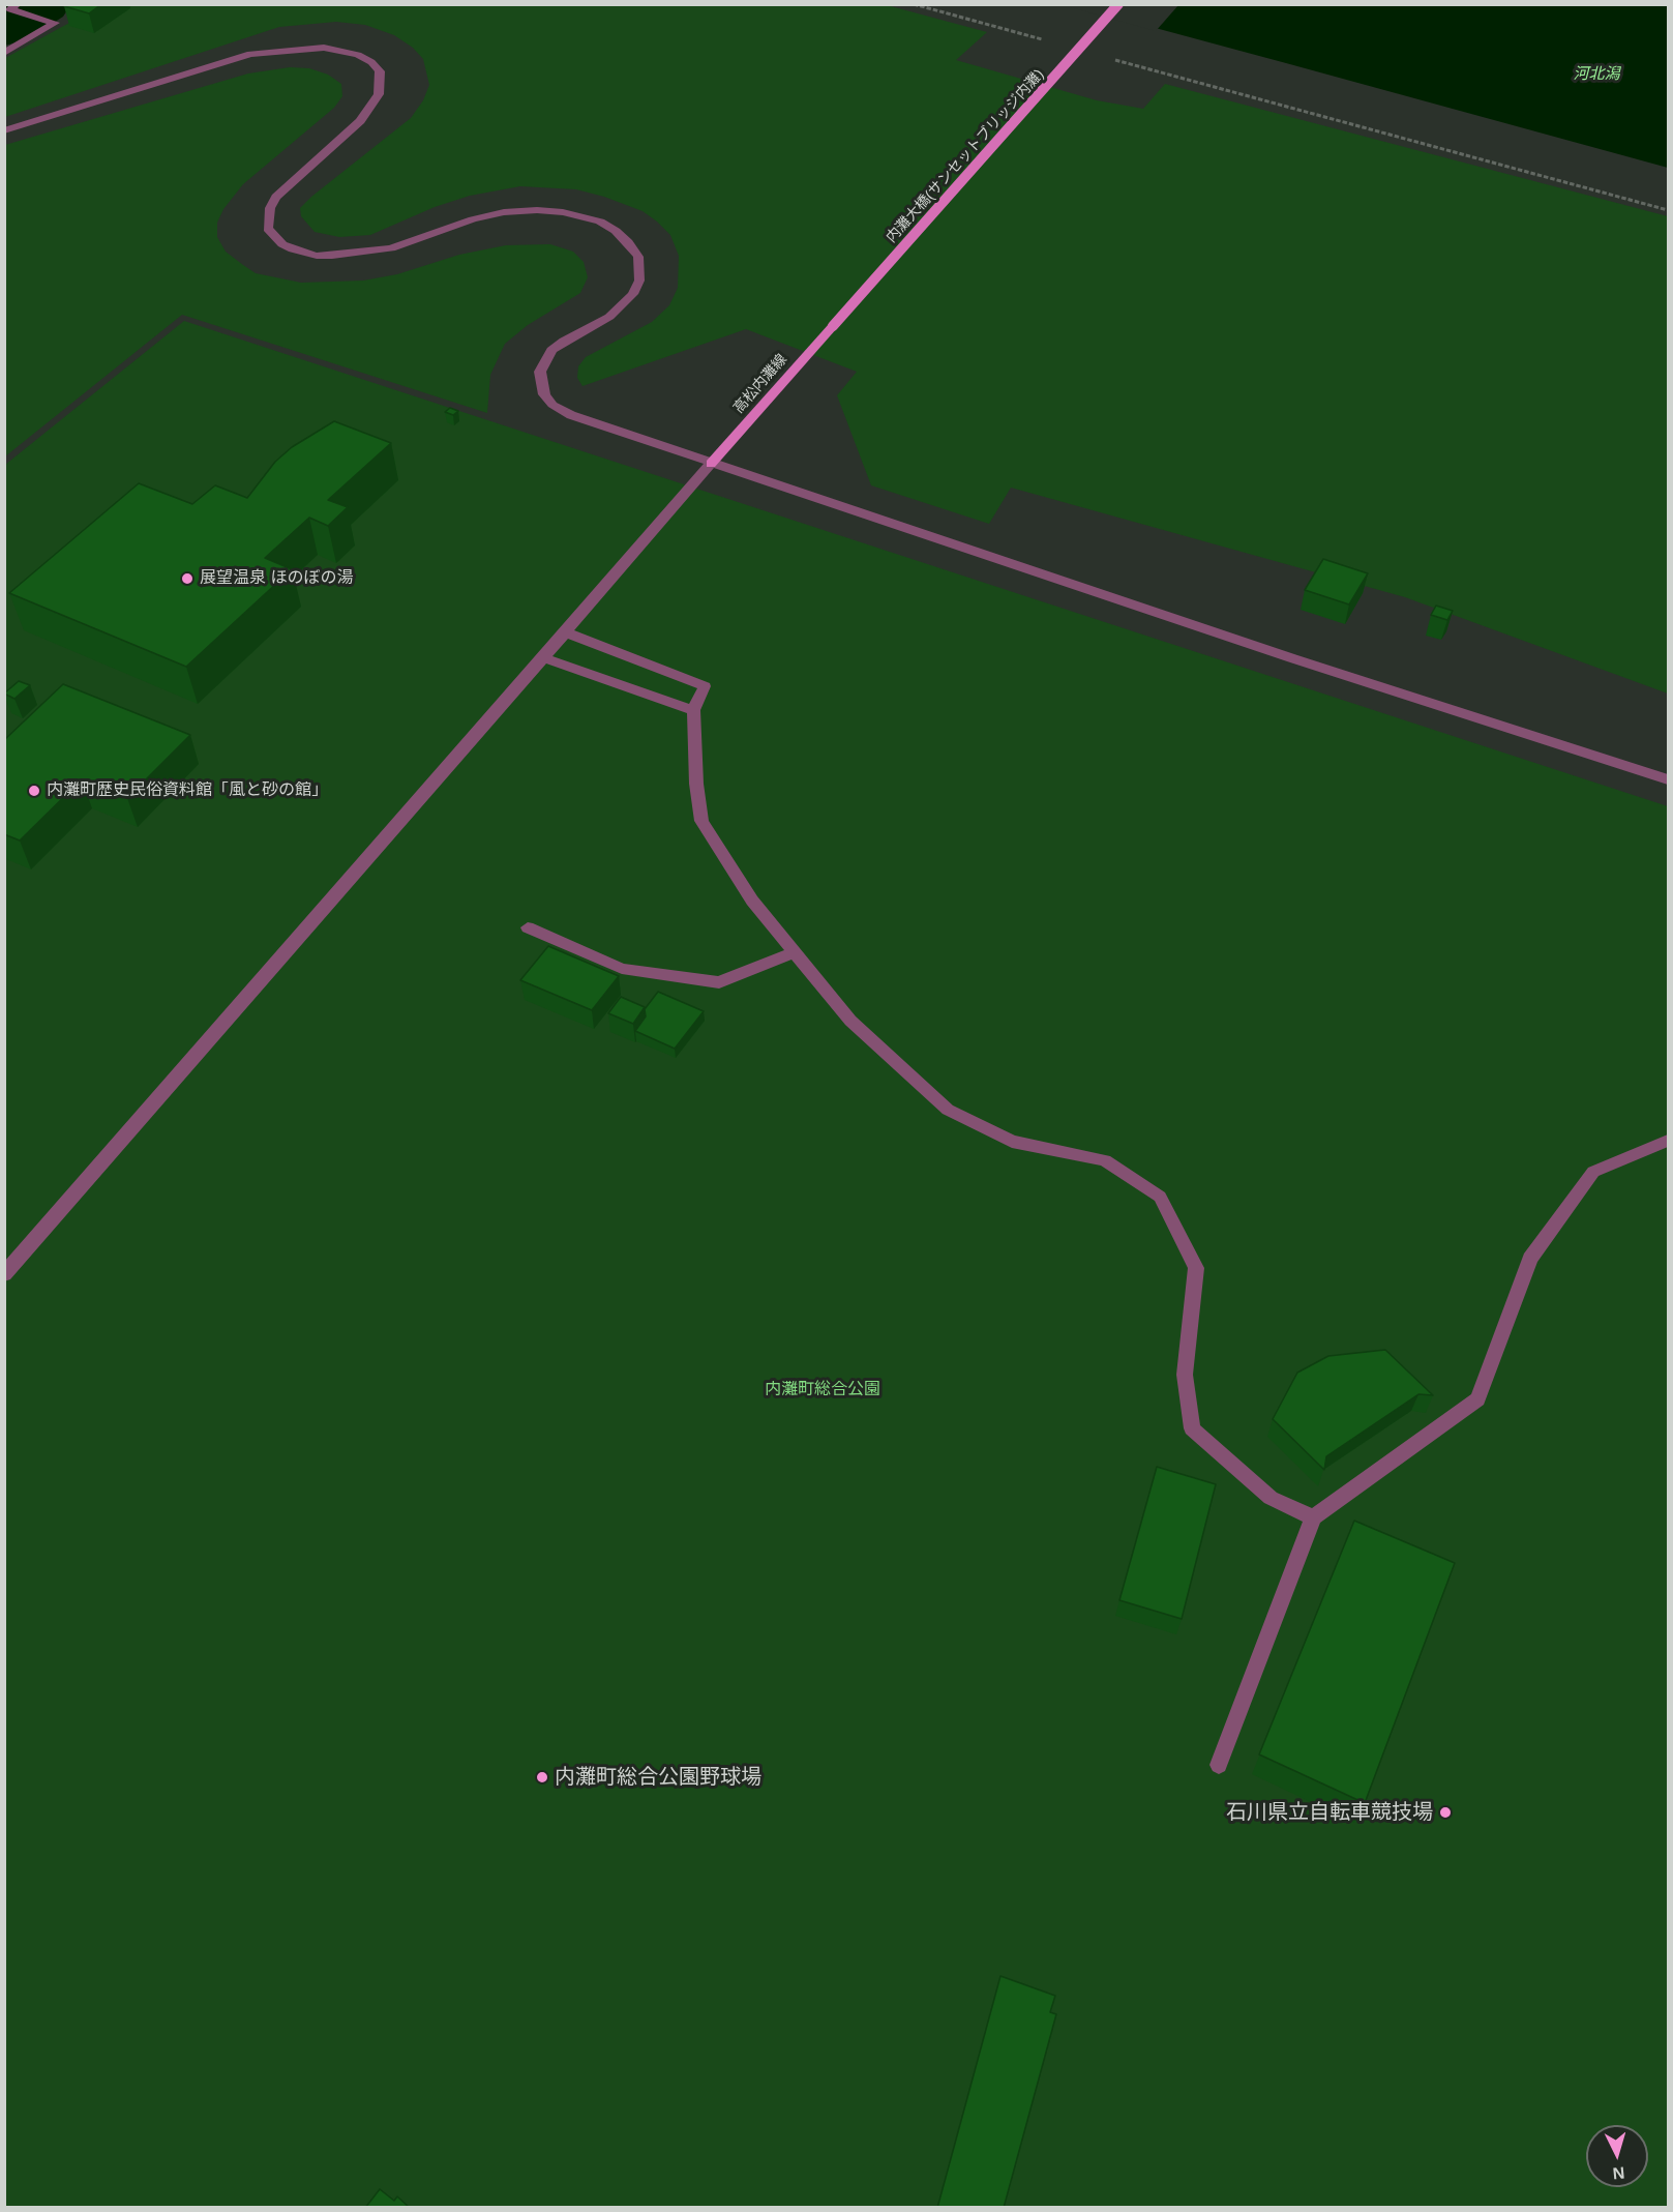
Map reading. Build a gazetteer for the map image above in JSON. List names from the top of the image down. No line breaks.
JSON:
{"streets":{"main road":["内灘大橋(サンセットブリッジ内灘)","高松内灘線"]},"crossings":[["内灘大橋(サンセットブリッジ内灘)","高松内灘線"]],"water":["河北潟"],"parks":["内灘町総合公園"],"places":["展望温泉 ほのぼの湯","内灘町歴史民俗資料館「風と砂の館」","内灘町総合公園野球場","石川県立自転車競技場"],"north":"bottom"}
